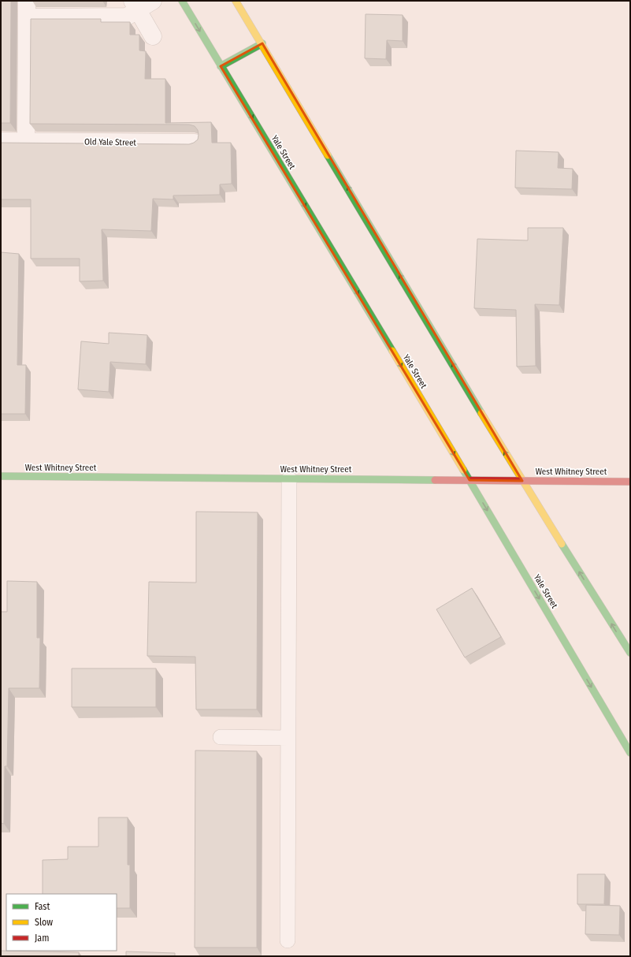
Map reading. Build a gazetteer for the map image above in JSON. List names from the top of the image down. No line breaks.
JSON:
{"streets":{"main road":["Yale Street","West Whitney Street"],"street":["Old Yale Street"]},"crossings":[["Yale Street","West Whitney Street"]],"legend":["Fast","Slow","Jam"]}
